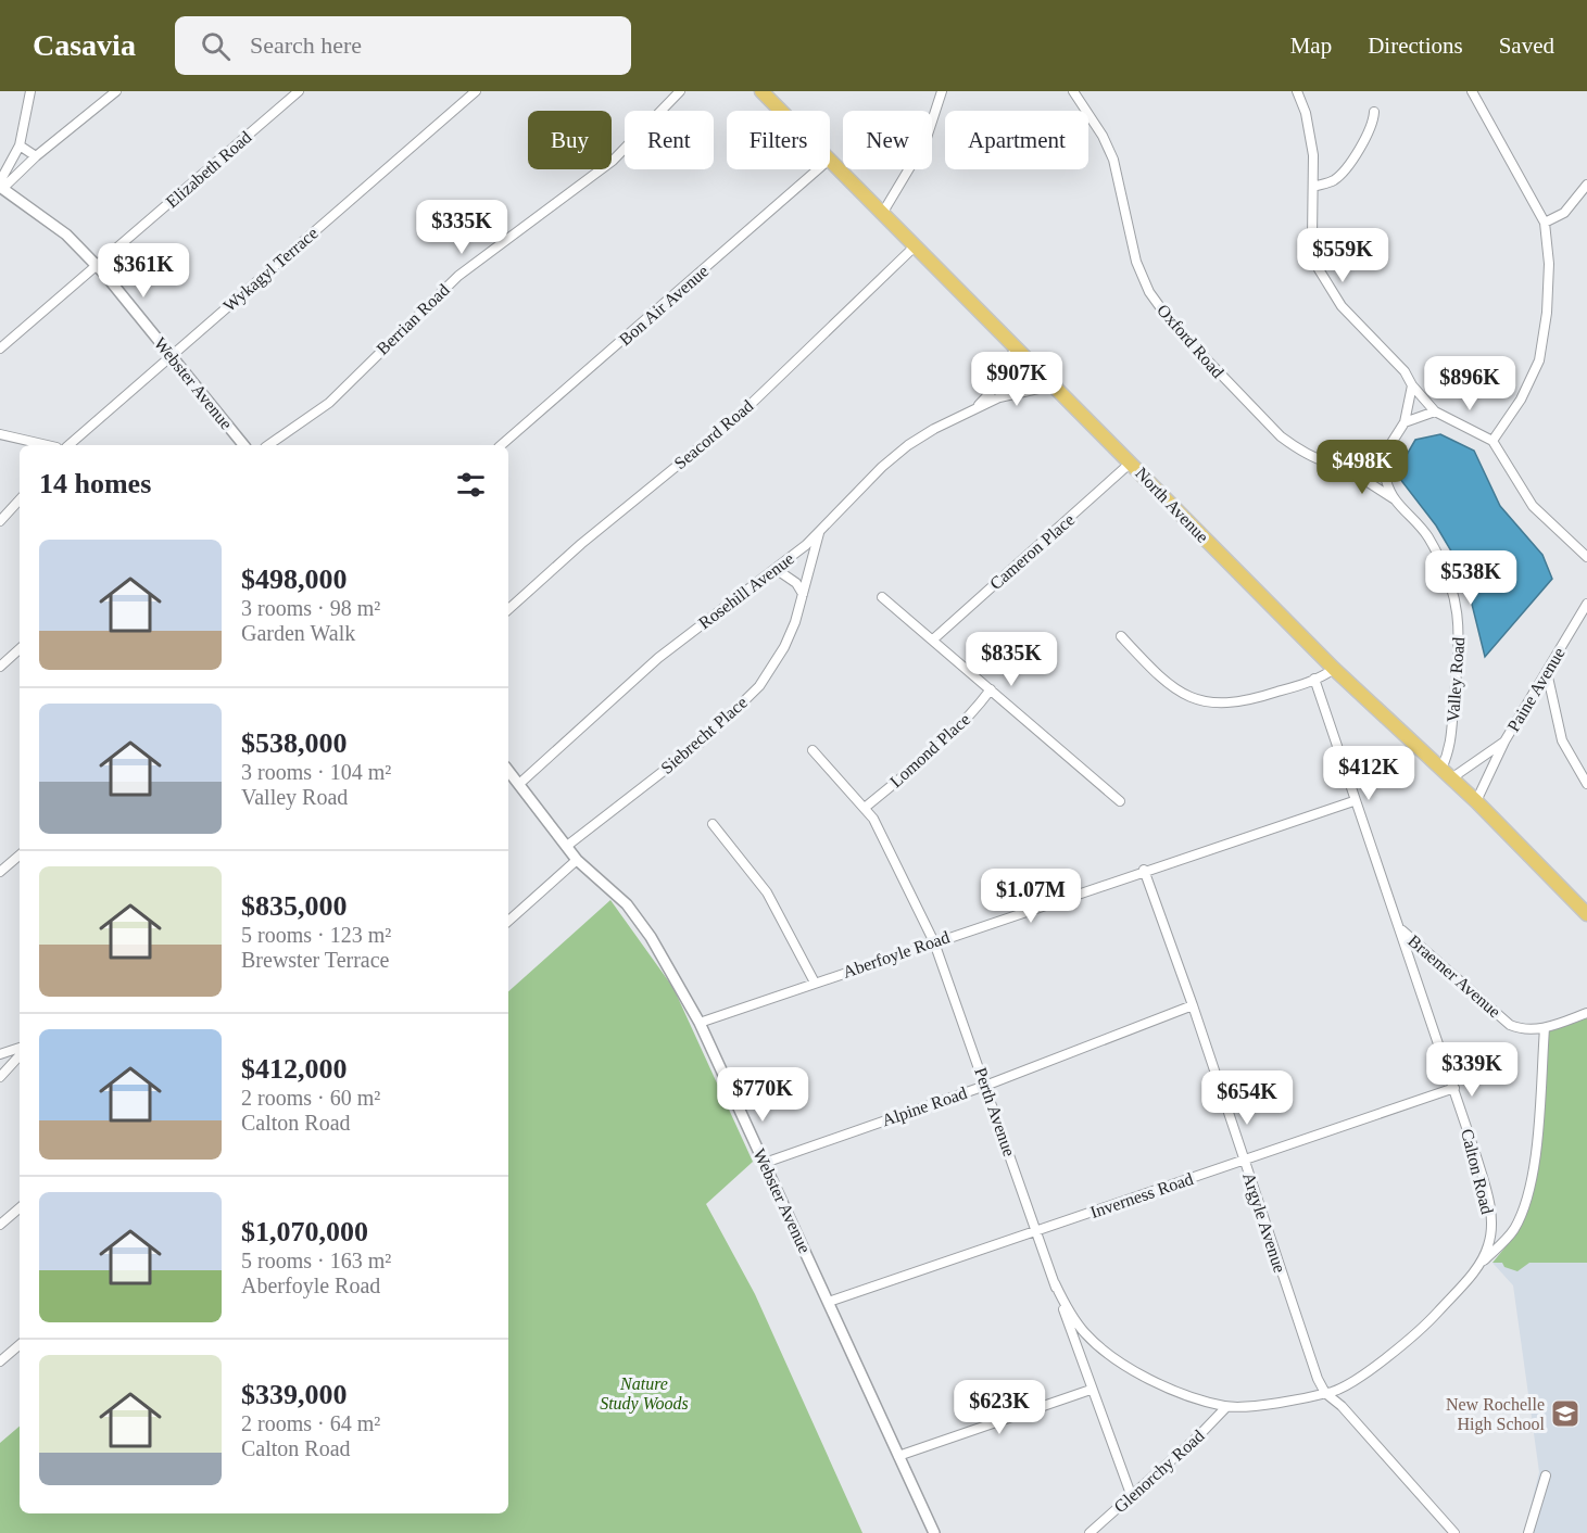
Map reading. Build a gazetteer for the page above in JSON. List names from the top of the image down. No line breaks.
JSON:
{"streets":{"main road":["North Avenue"],"street":["Elizabeth Road","Wykagyl Terrace","Bon Air Avenue","Berrian Road","Oxford Road","Webster Avenue","Seacord Road","Cameron Place","Rosehill Avenue","Valley Road","Paine Avenue","Siebrecht Place","Lomond Place","Aberfoyle Road","Braemer Avenue","Alpine Road","Perth Avenue","Calton Road","Inverness Road","Argyle Avenue","Glenorchy Road"]},"crossings":[["Elizabeth Road","Webster Avenue"],["Wykagyl Terrace","Webster Avenue"],["Oxford Road","Valley Road"],["Webster Avenue","Rosehill Avenue"],["Webster Avenue","Siebrecht Place"],["Webster Avenue","Aberfoyle Road"],["Webster Avenue","Alpine Road"],["Webster Avenue","Inverness Road"],["Seacord Road","North Avenue"],["North Avenue","Cameron Place"],["North Avenue","Rosehill Avenue"],["North Avenue","Valley Road"],["North Avenue","Paine Avenue"],["Rosehill Avenue","Siebrecht Place"],["Lomond Place","Perth Avenue"],["Aberfoyle Road","Perth Avenue"],["Aberfoyle Road","Calton Road"],["Aberfoyle Road","Argyle Avenue"],["Braemer Avenue","Calton Road"],["Alpine Road","Perth Avenue"],["Alpine Road","Argyle Avenue"],["Perth Avenue","Calton Road"],["Perth Avenue","Inverness Road"],["Perth Avenue","Glenorchy Road"],["Calton Road","Inverness Road"],["Calton Road","Argyle Avenue"],["Calton Road","Glenorchy Road"],["Inverness Road","Argyle Avenue"]],"parks":["Nature Study Woods"],"places":{"school or university":["New Rochelle High School"]},"page":{"header":"Casavia","search":"Search here","nav":["Map","Directions","Saved"],"chip":["Buy","Rent","Filters","New","Apartment"],"price":["$335K","$559K","$361K","$907K","$896K","$498K","$538K","$835K","$412K","$1.07M","$339K","$770K","$654K","$623K"],"heading":"14 homes","list":[{"name":"$498,000","note":"3 rooms · 98 m² · Garden Walk"},{"name":"$538,000","note":"3 rooms · 104 m² · Valley Road"},{"name":"$835,000","note":"5 rooms · 123 m² · Brewster Terrace"},{"name":"$412,000","note":"2 rooms · 60 m² · Calton Road"},{"name":"$1,070,000","note":"5 rooms · 163 m² · Aberfoyle Road"},{"name":"$339,000","note":"2 rooms · 64 m² · Calton Road"}]}}
